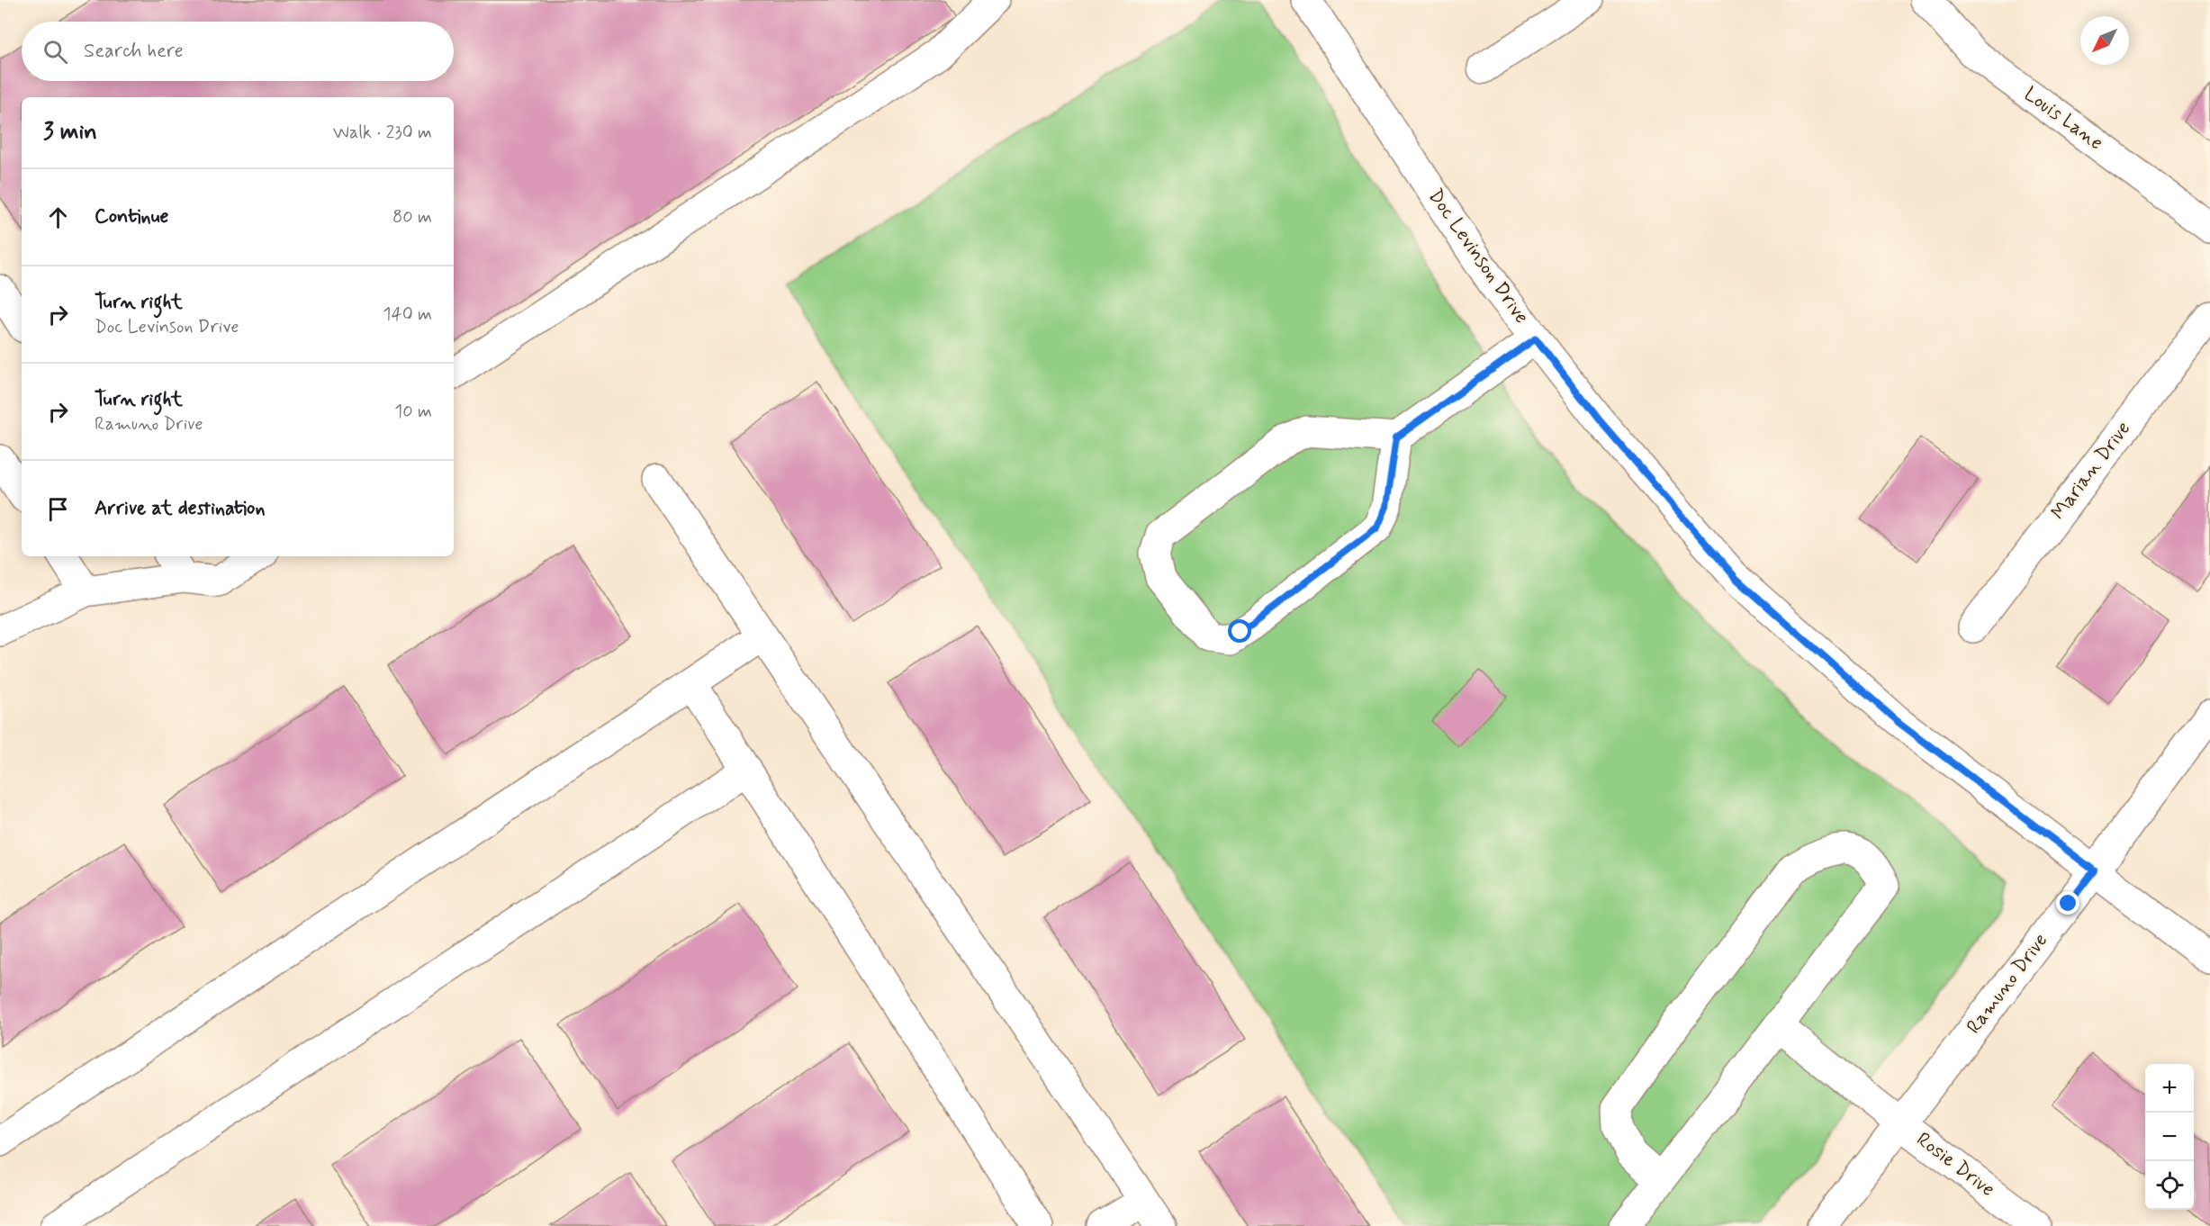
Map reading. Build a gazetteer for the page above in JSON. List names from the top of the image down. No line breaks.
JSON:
{"streets":{"street":["Louis Lane","Doc Levinson Drive","Marian Drive","Ramuno Drive","Rosie Drive"]},"crossings":[["Doc Levinson Drive","Ramuno Drive"],["Ramuno Drive","Rosie Drive"]],"north":"bottom left","page":{"search":"Search here","heading":["3 min","Walk · 230 m"],"list":[["Continue","80 m"],["Turn right","Doc Levinson Drive","140 m"],["Turn right","Ramuno Drive","10 m"],"Arrive at destination"],"map_buttons":["+","−"]}}
